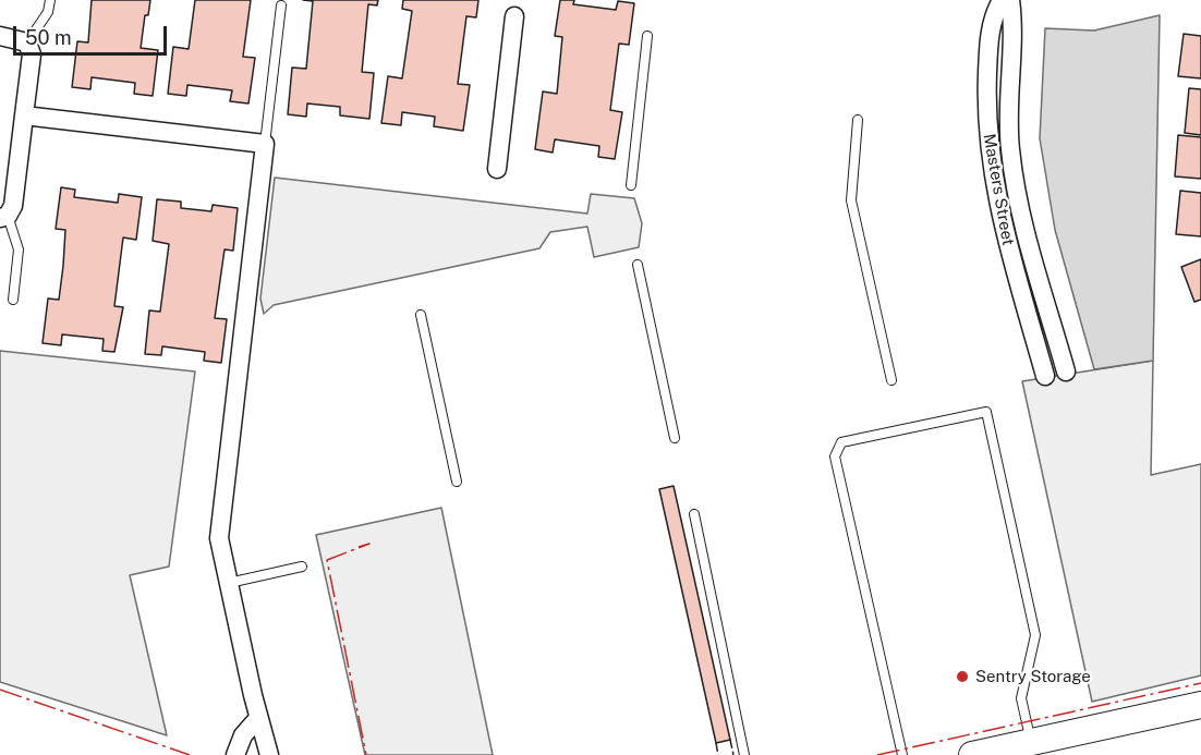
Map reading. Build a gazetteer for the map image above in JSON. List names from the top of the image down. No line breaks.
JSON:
{"streets":{"street":["Masters Street"]},"places":["Sentry Storage"],"scale_bar":"50 m"}
